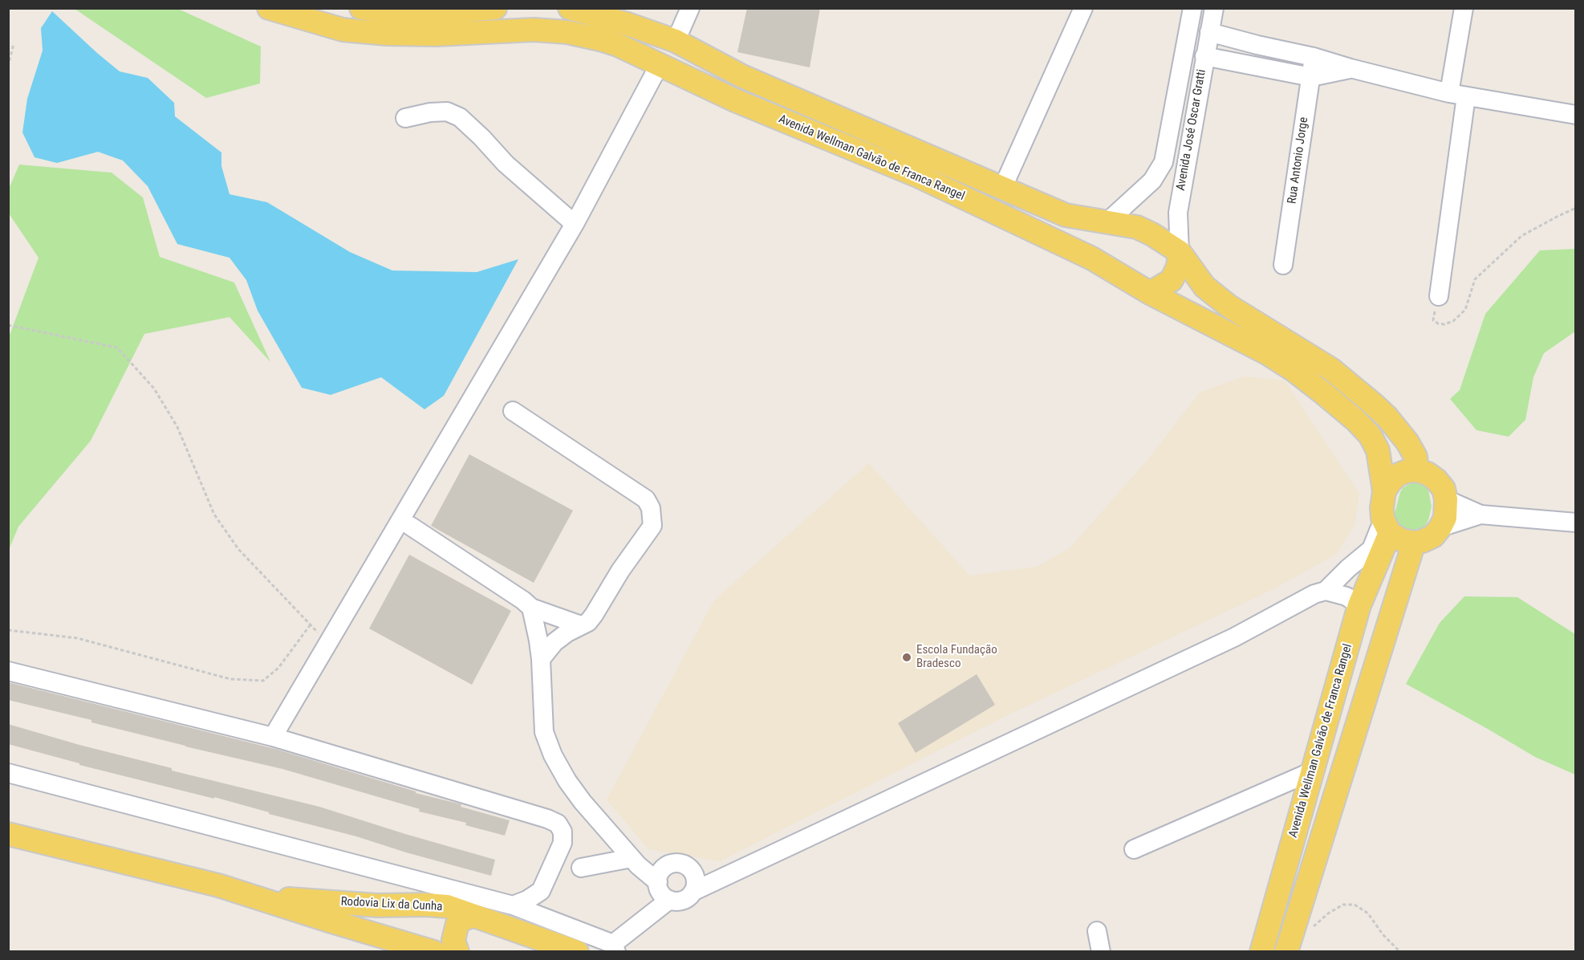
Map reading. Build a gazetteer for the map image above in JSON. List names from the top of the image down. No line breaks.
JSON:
{"streets":{"main road":["Avenida Wellman Galvão de Franca Rangel","Rodovia Lix da Cunha"],"street":["Avenida José Oscar Gratti","Rua Antonio Jorge"]},"crossings":[["Avenida José Oscar Gratti","Avenida Wellman Galvão de Franca Rangel"]],"places":["Escola Fundação Bradesco"]}
